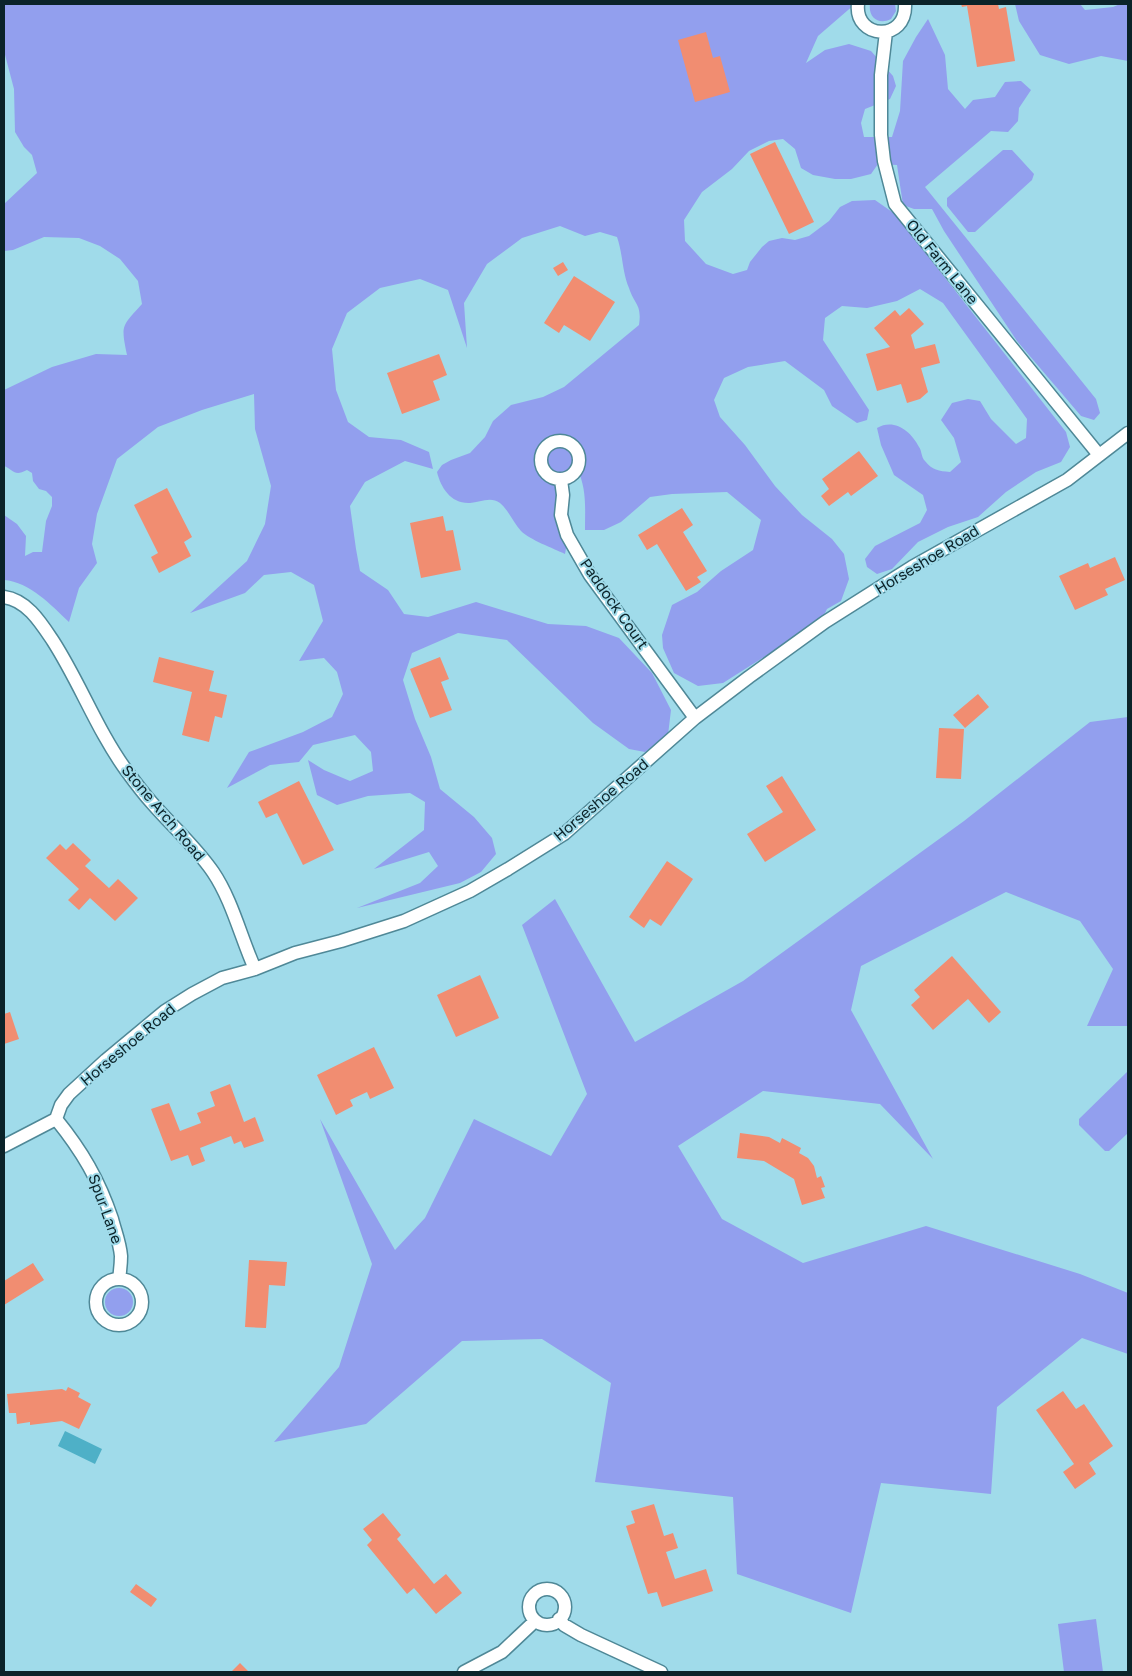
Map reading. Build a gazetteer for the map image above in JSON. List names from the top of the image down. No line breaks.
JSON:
{"streets":{"street":["Old Farm Lane","Horseshoe Road","Paddock Court","Stone Arch Road","Spur Lane"]},"crossings":[["Old Farm Lane","Horseshoe Road"],["Horseshoe Road","Paddock Court"],["Horseshoe Road","Stone Arch Road"],["Horseshoe Road","Spur Lane"]]}
